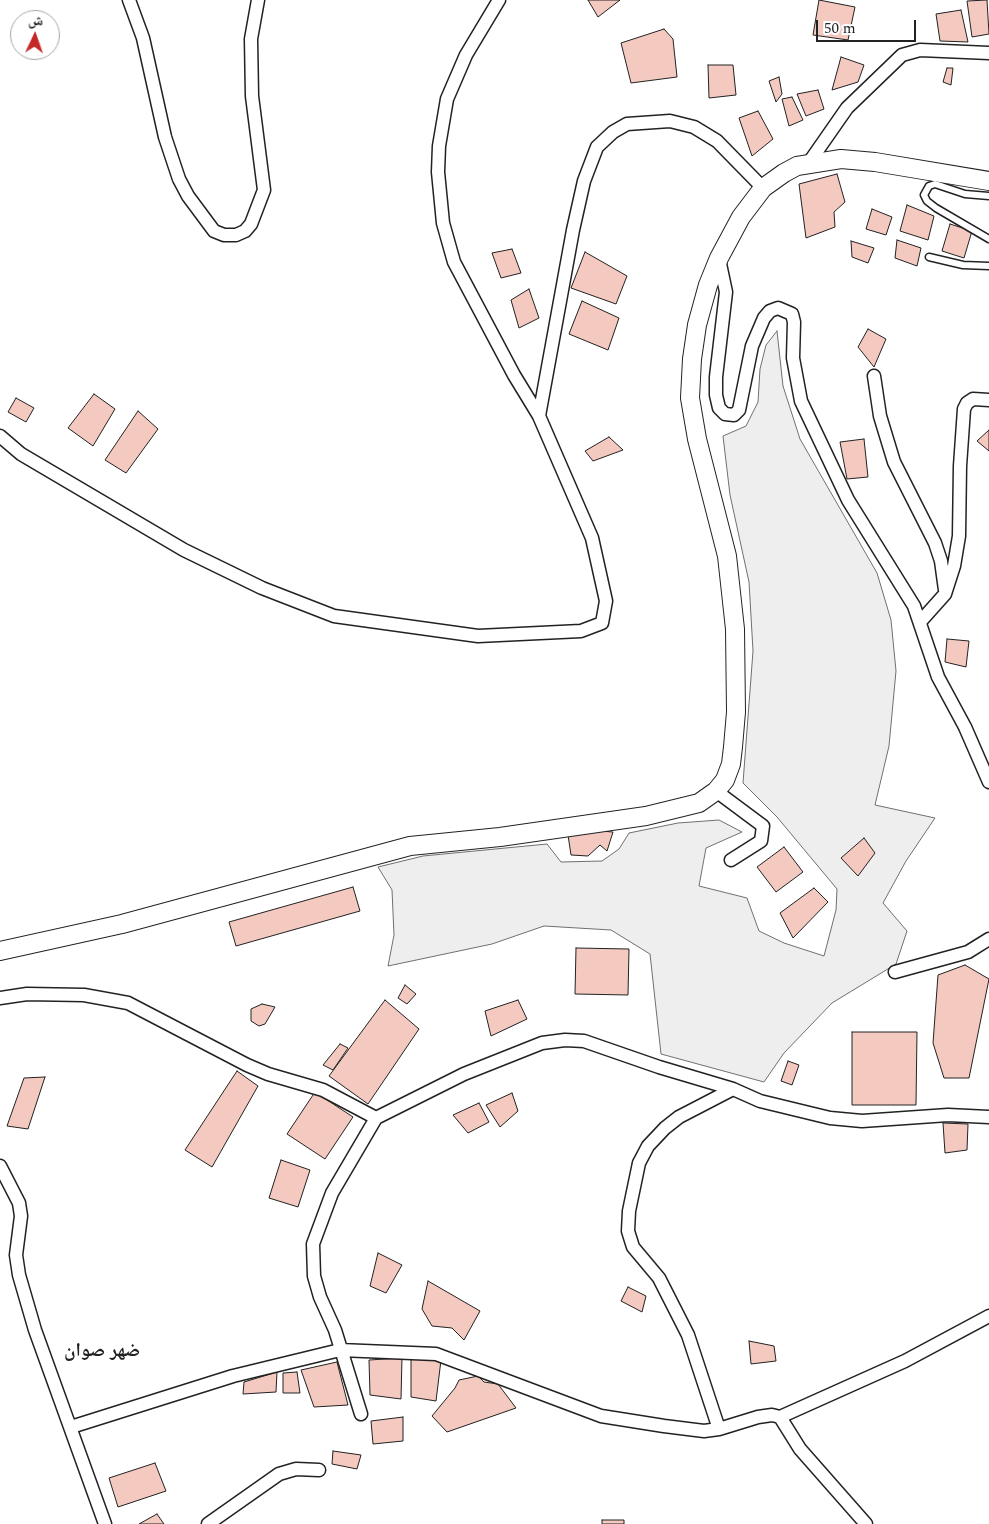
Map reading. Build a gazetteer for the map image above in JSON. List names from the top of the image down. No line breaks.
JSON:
{"districts":["ضهر صوان"],"scale_bar":"50 m","north":"top"}
